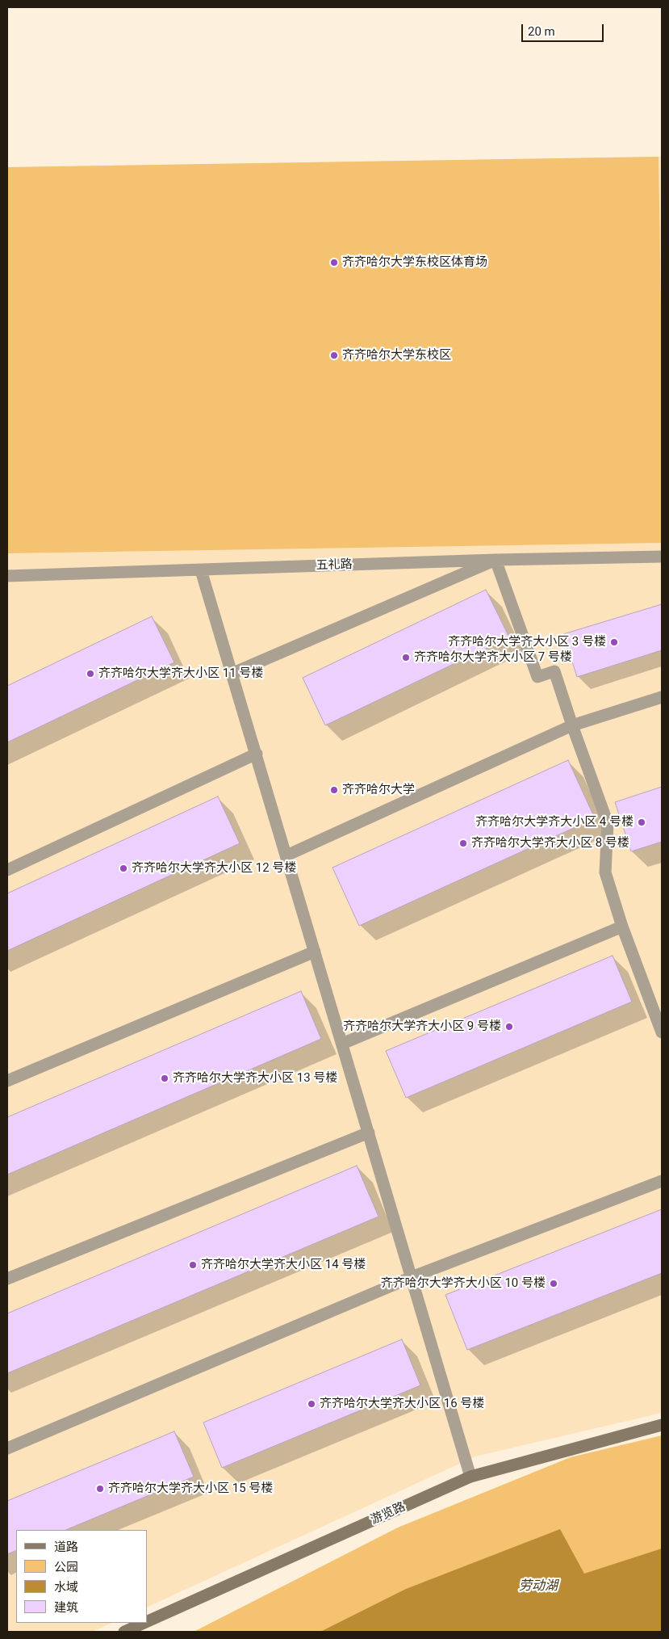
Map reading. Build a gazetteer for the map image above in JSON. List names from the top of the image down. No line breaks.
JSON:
{"streets":{"street":["五礼路","游览路"]},"water":["劳动湖"],"places":["齐齐哈尔大学东校区体育场","齐齐哈尔大学东校区","齐齐哈尔大学齐大小区 3 号楼","齐齐哈尔大学齐大小区 7 号楼","齐齐哈尔大学齐大小区 11 号楼","齐齐哈尔大学","齐齐哈尔大学齐大小区 4 号楼","齐齐哈尔大学齐大小区 8 号楼","齐齐哈尔大学齐大小区 12 号楼","齐齐哈尔大学齐大小区 9 号楼","齐齐哈尔大学齐大小区 13 号楼","齐齐哈尔大学齐大小区 14 号楼","齐齐哈尔大学齐大小区 10 号楼","齐齐哈尔大学齐大小区 16 号楼","齐齐哈尔大学齐大小区 15 号楼"],"legend":["道路","公园","水域","建筑"],"scale_bar":"20 m"}
